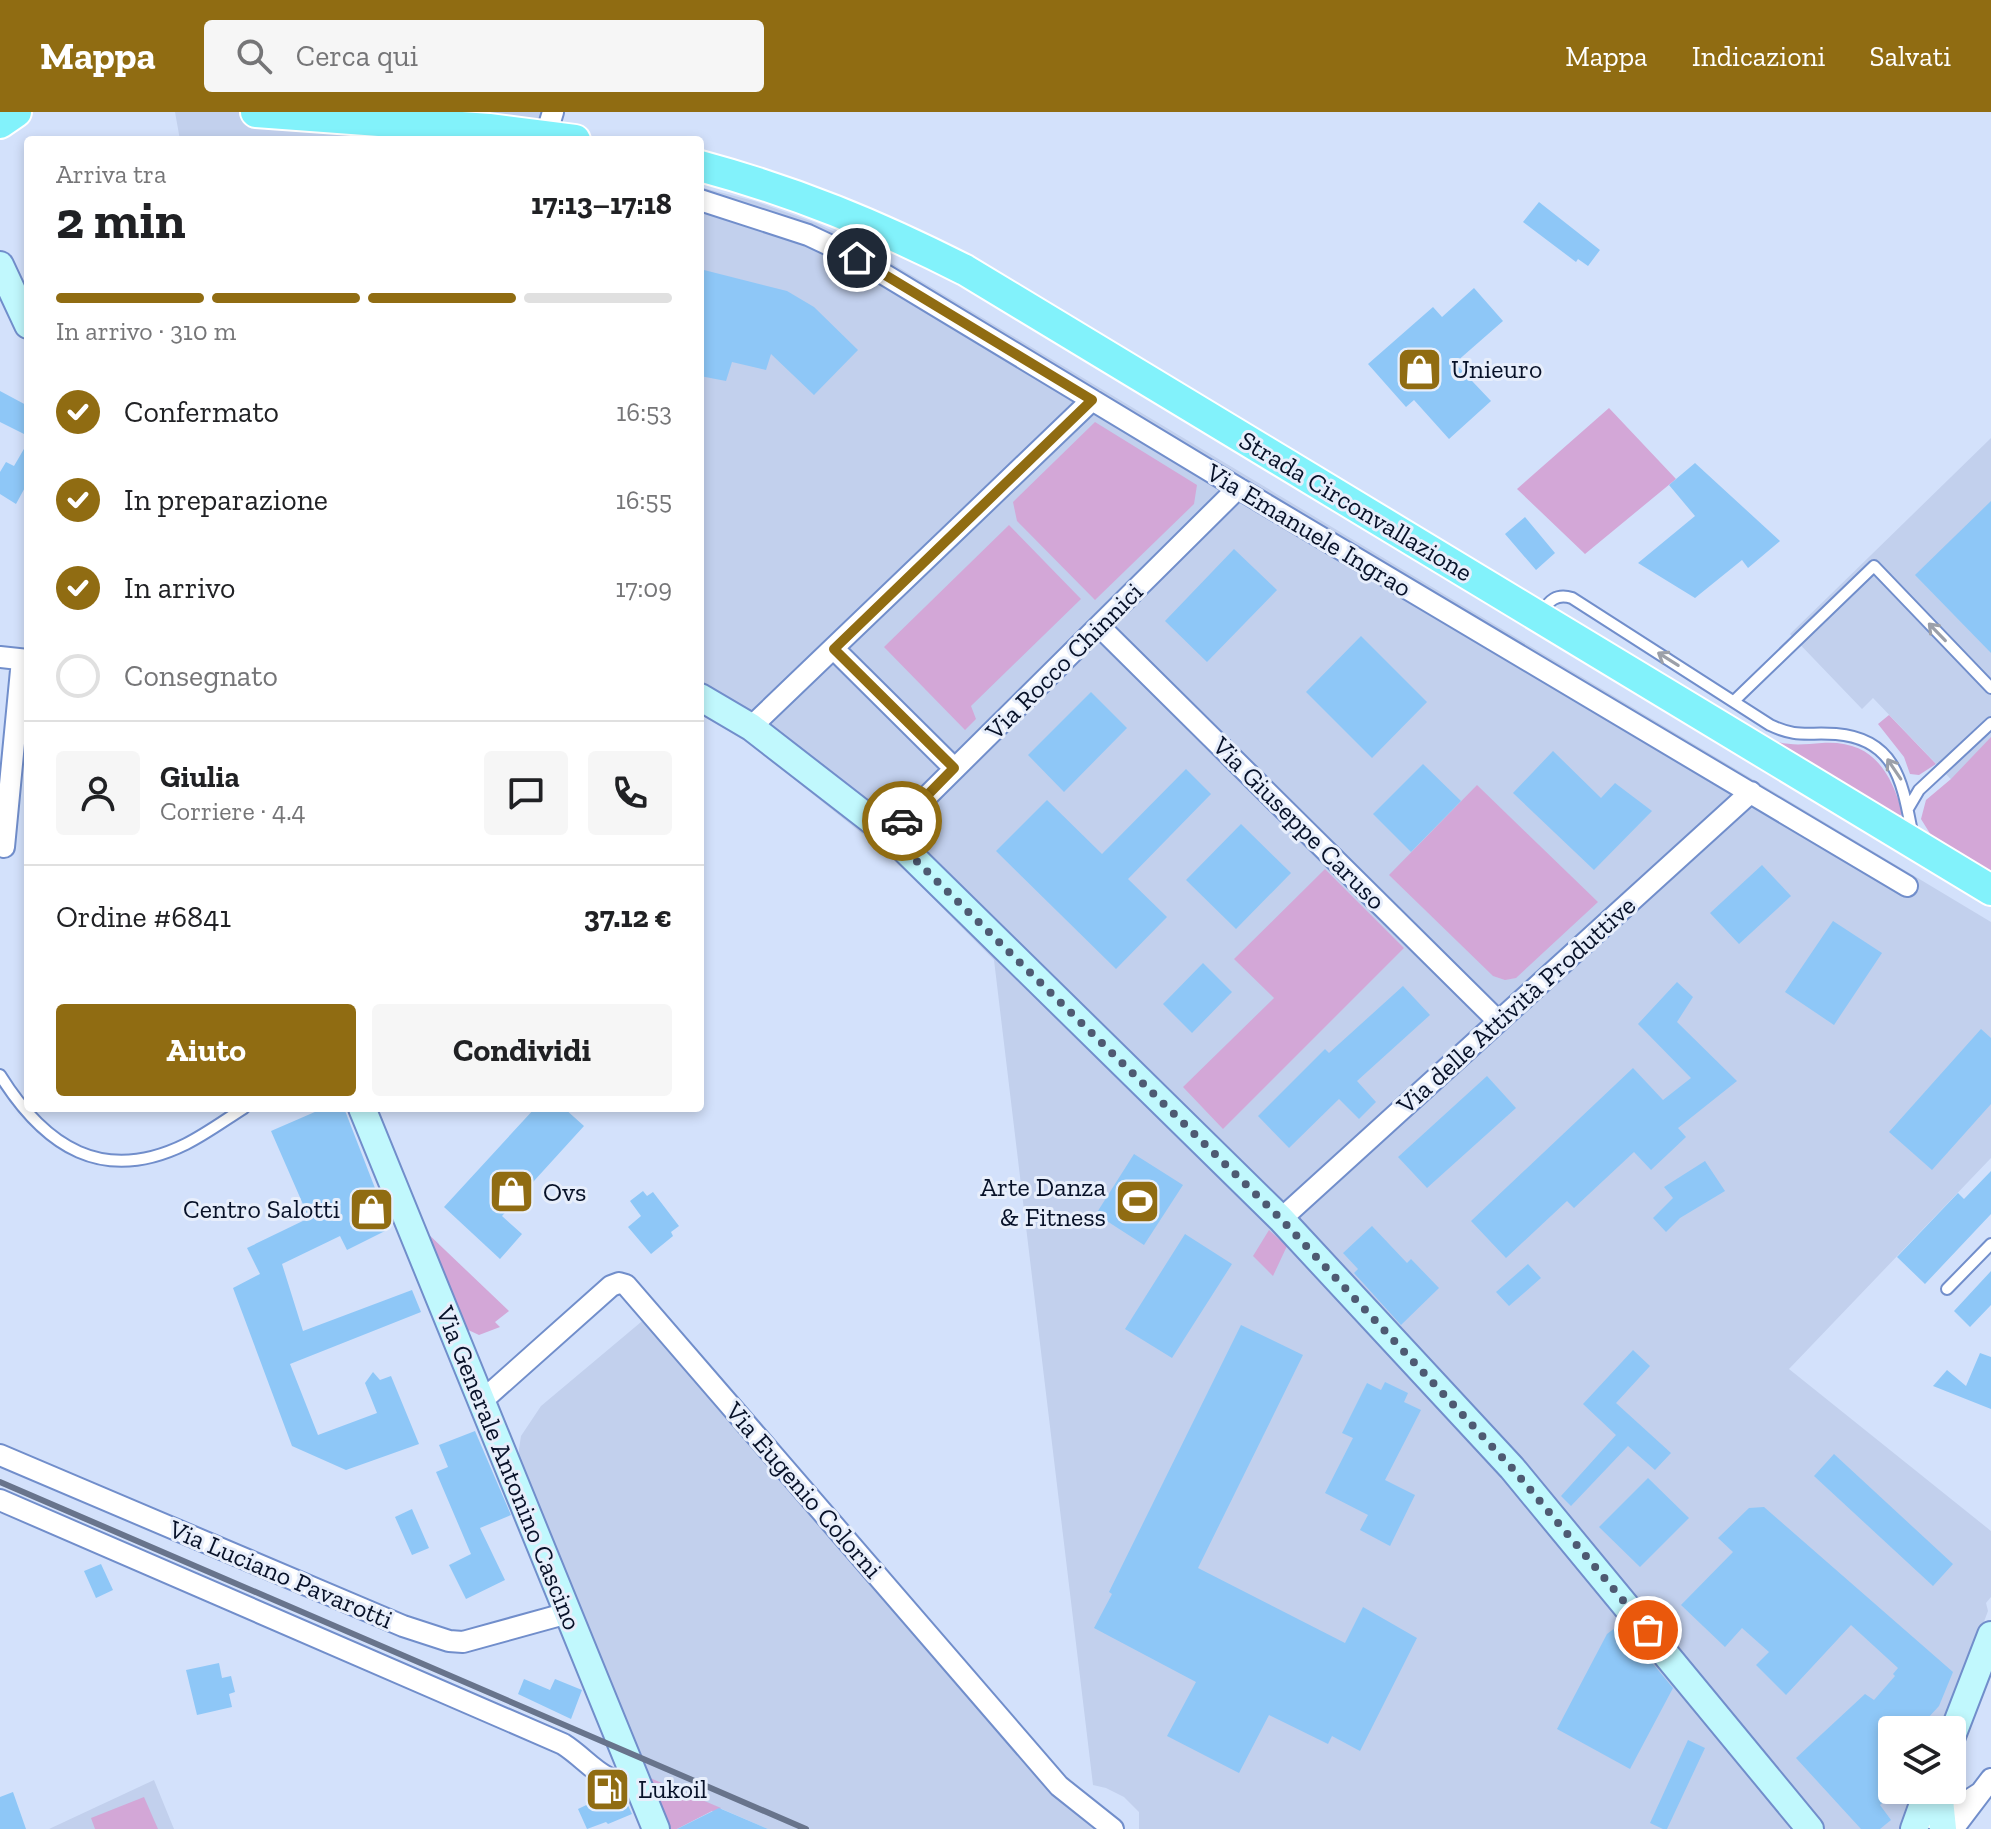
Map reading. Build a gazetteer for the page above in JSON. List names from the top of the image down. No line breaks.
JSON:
{"streets":{"main road":["Strada Circonvallazione"],"street":["Via Emanuele Ingrao","Via Rocco Chinnici","Via Giuseppe Caruso","Via delle Attività Produttive","Via Generale Antonino Cascino","Via Eugenio Colorni","Via Luciano Pavarotti"]},"crossings":[["Via Emanuele Ingrao","Via Rocco Chinnici"],["Via Emanuele Ingrao","Via delle Attività Produttive"],["Via Rocco Chinnici","Via Giuseppe Caruso"],["Via Giuseppe Caruso","Via delle Attività Produttive"],["Via Generale Antonino Cascino","Via Eugenio Colorni"],["Via Generale Antonino Cascino","Via Luciano Pavarotti"]],"places":{"shop":["Unieuro","Ovs","Centro Salotti"],"sports":["Arte Danza & Fitness"],"fuel station":["Lukoil"]},"page":{"header":"Mappa","search":"Cerca qui","nav":["Mappa","Indicazioni","Salvati"],"heading":["2 min","Arriva tra","17:13–17:18"],"panel":["Giulia","Corriere · 4.4","Ordine #6841","37.12 €"],"bar":"In arrivo · 310 m","list":[["Confermato","16:53"],["In preparazione","16:55"],["In arrivo","17:09"],"Consegnato"],"buttons":["Aiuto","Condividi"]}}
